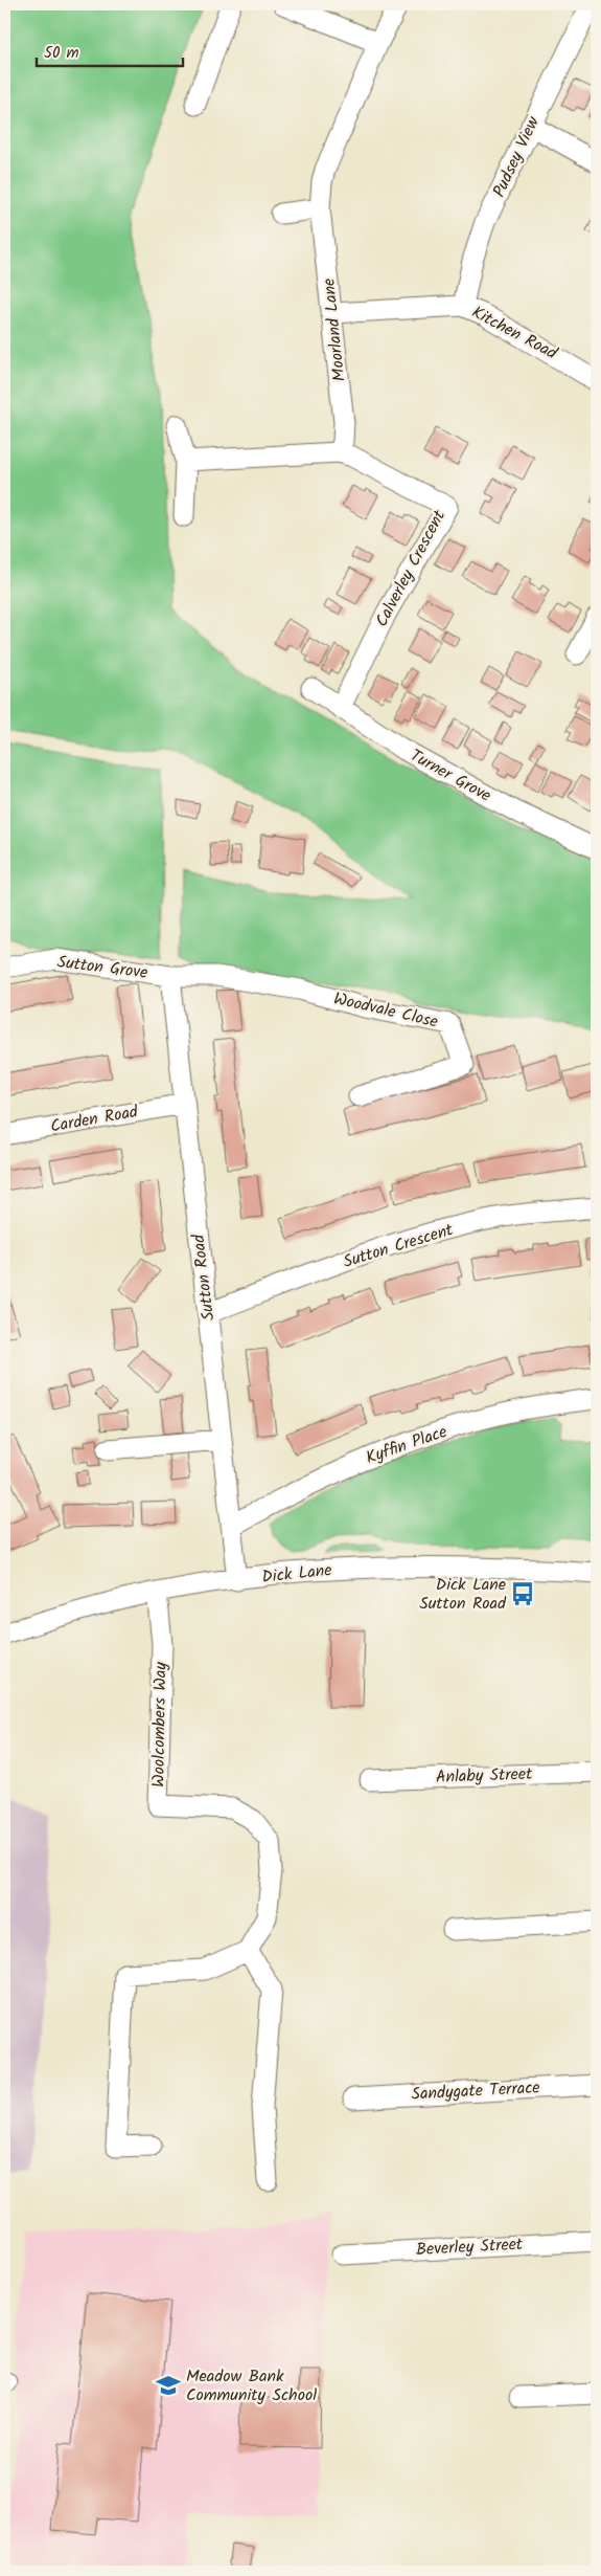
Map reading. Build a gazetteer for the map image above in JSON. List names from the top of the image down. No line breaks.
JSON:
{"streets":{"street":["Pudsey View","Moorland Lane","Kitchen Road","Calverley Crescent","Turner Grove","Sutton Grove","Woodvale Close","Carden Road","Sutton Crescent","Sutton Road","Kyffin Place","Dick Lane","Woolcombers Way","Anlaby Street","Sandygate Terrace","Beverley Street"]},"crossings":[["Pudsey View","Kitchen Road"],["Moorland Lane","Kitchen Road"],["Moorland Lane","Calverley Crescent"],["Calverley Crescent","Turner Grove"],["Sutton Grove","Woodvale Close"],["Sutton Grove","Sutton Road"],["Woodvale Close","Sutton Road"],["Carden Road","Sutton Road"],["Sutton Crescent","Sutton Road"],["Sutton Road","Kyffin Place"],["Sutton Road","Dick Lane"],["Dick Lane","Woolcombers Way"]],"places":{"bus stop":["Dick Lane Sutton Road"],"school or university":["Meadow Bank Community School"]},"scale_bar":"50 m"}
